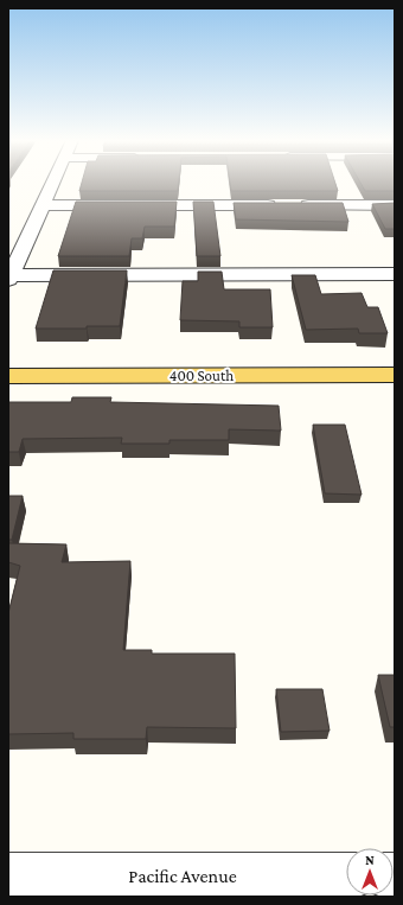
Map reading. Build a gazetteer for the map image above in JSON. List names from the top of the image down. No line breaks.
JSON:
{"streets":{"main road":["400 South"],"street":["Pacific Avenue"]},"north":"top"}
